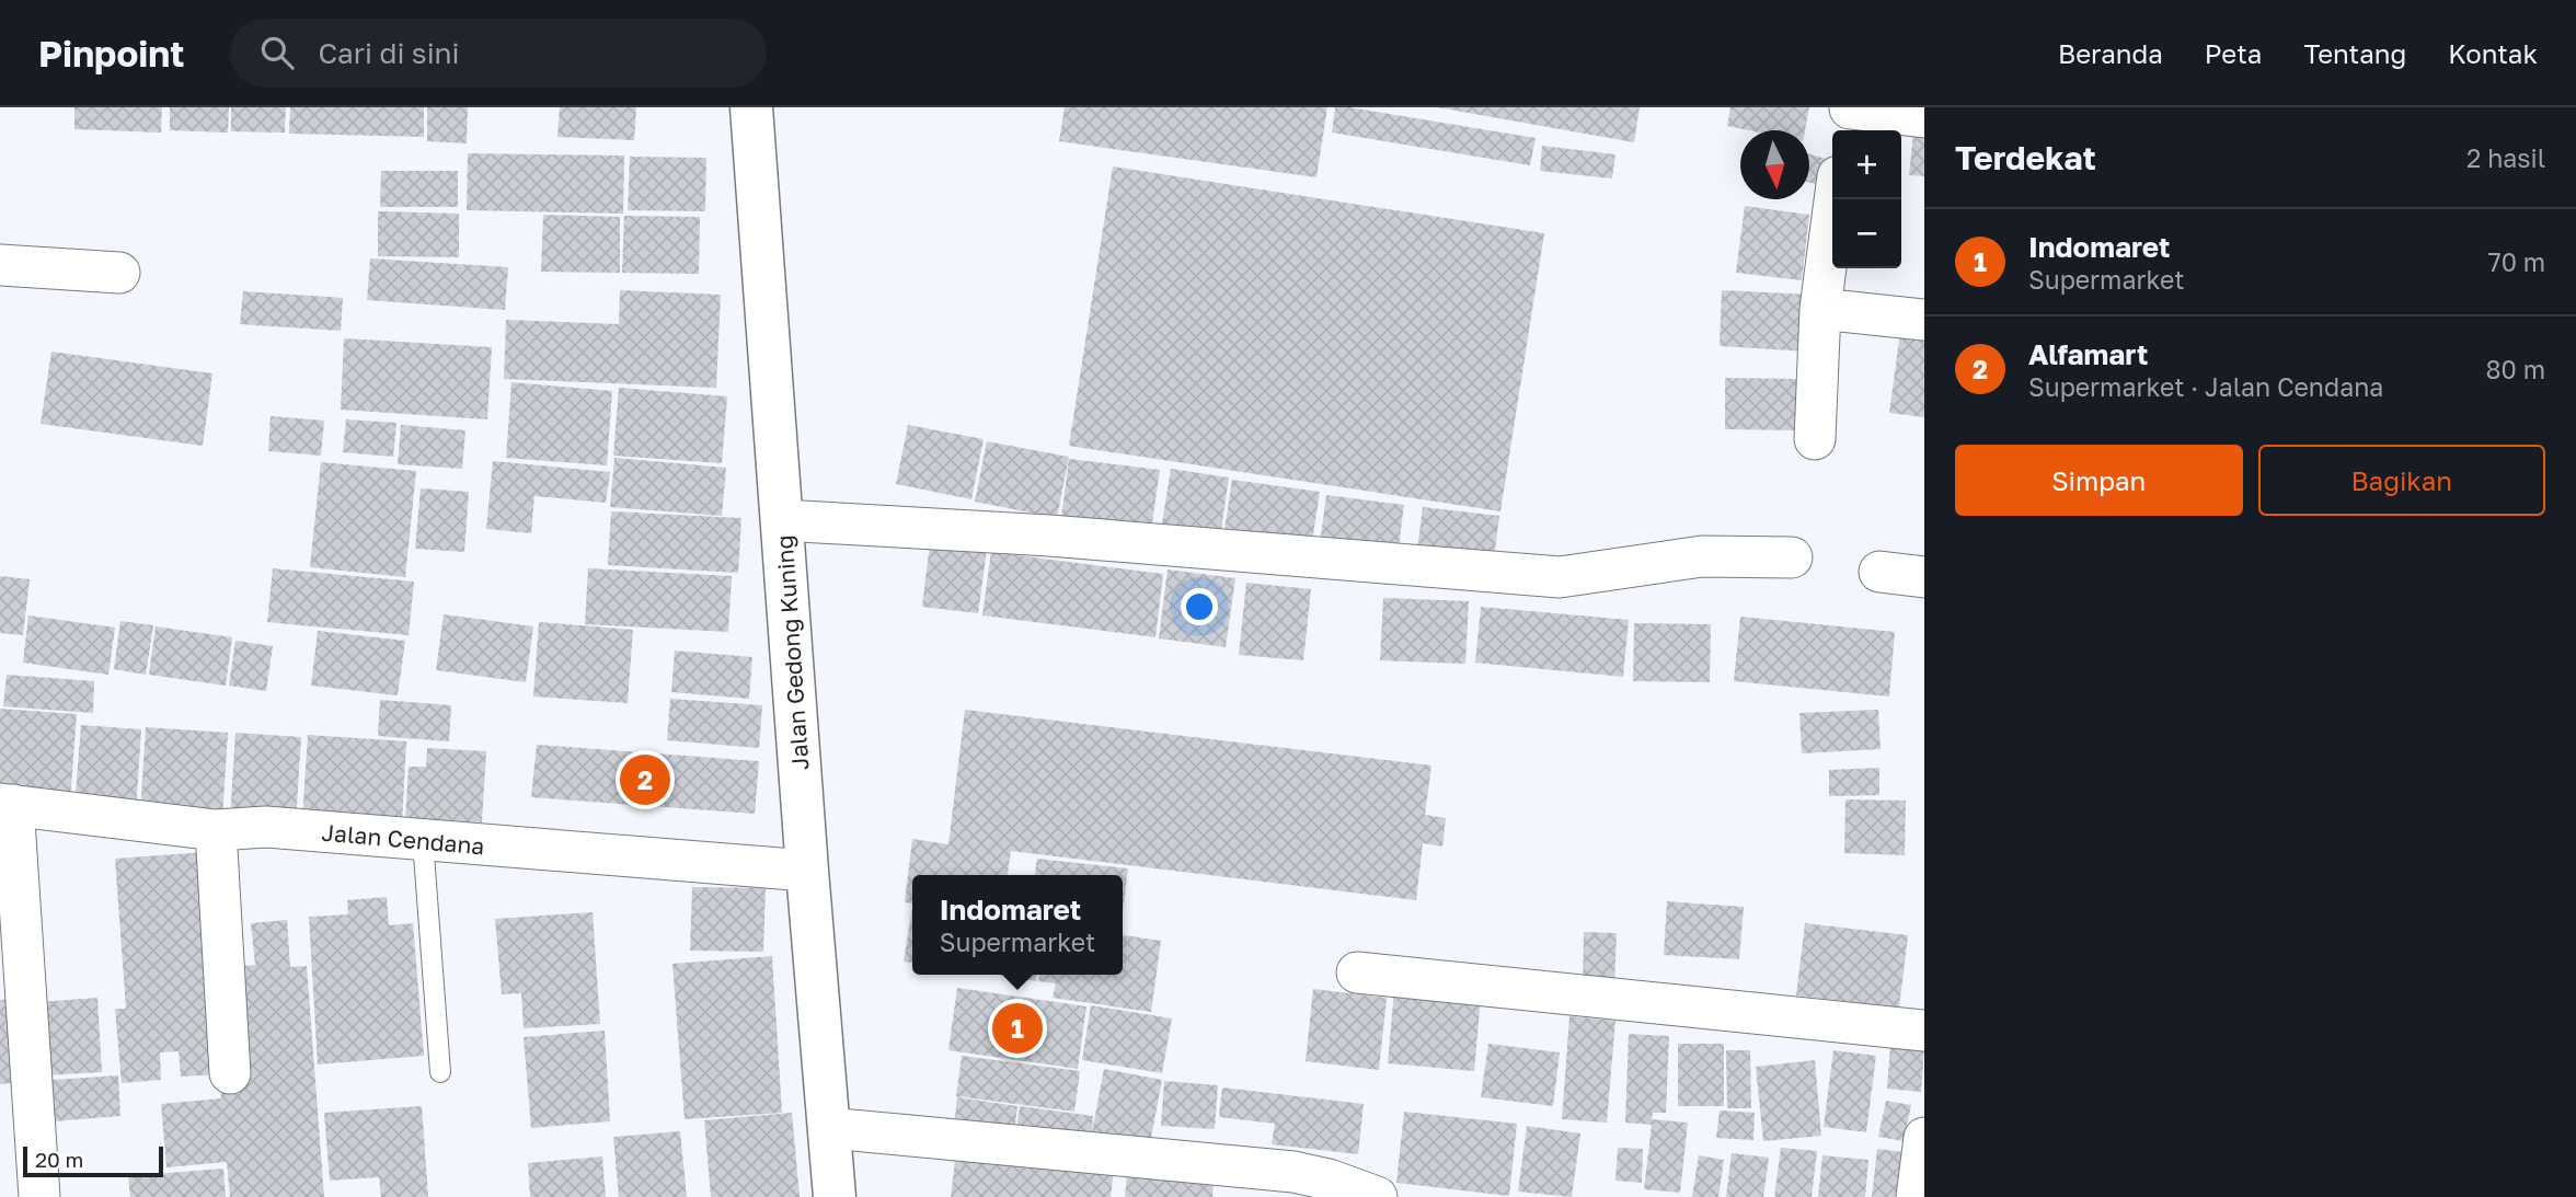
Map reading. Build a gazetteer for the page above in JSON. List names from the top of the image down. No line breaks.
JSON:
{"streets":{"main road":["Jalan Gedong Kuning"],"street":["Jalan Cendana"]},"crossings":[["Jalan Gedong Kuning","Jalan Cendana"]],"scale_bar":"20 m","north":"bottom","page":{"header":"Pinpoint","search":"Cari di sini","nav":["Beranda","Peta","Tentang","Kontak"],"heading":["Terdekat","2 hasil"],"map_buttons":["+","−"],"list":[{"mark":"1","name":"Indomaret","note":"Supermarket","value":"70 m"},{"mark":"2","name":"Alfamart","note":"Supermarket · Jalan Cendana","value":"80 m"}],"buttons":["Simpan","Bagikan"],"pins":["2","1"],"popup":["Indomaret","Supermarket"],"scale":"20 m"}}
